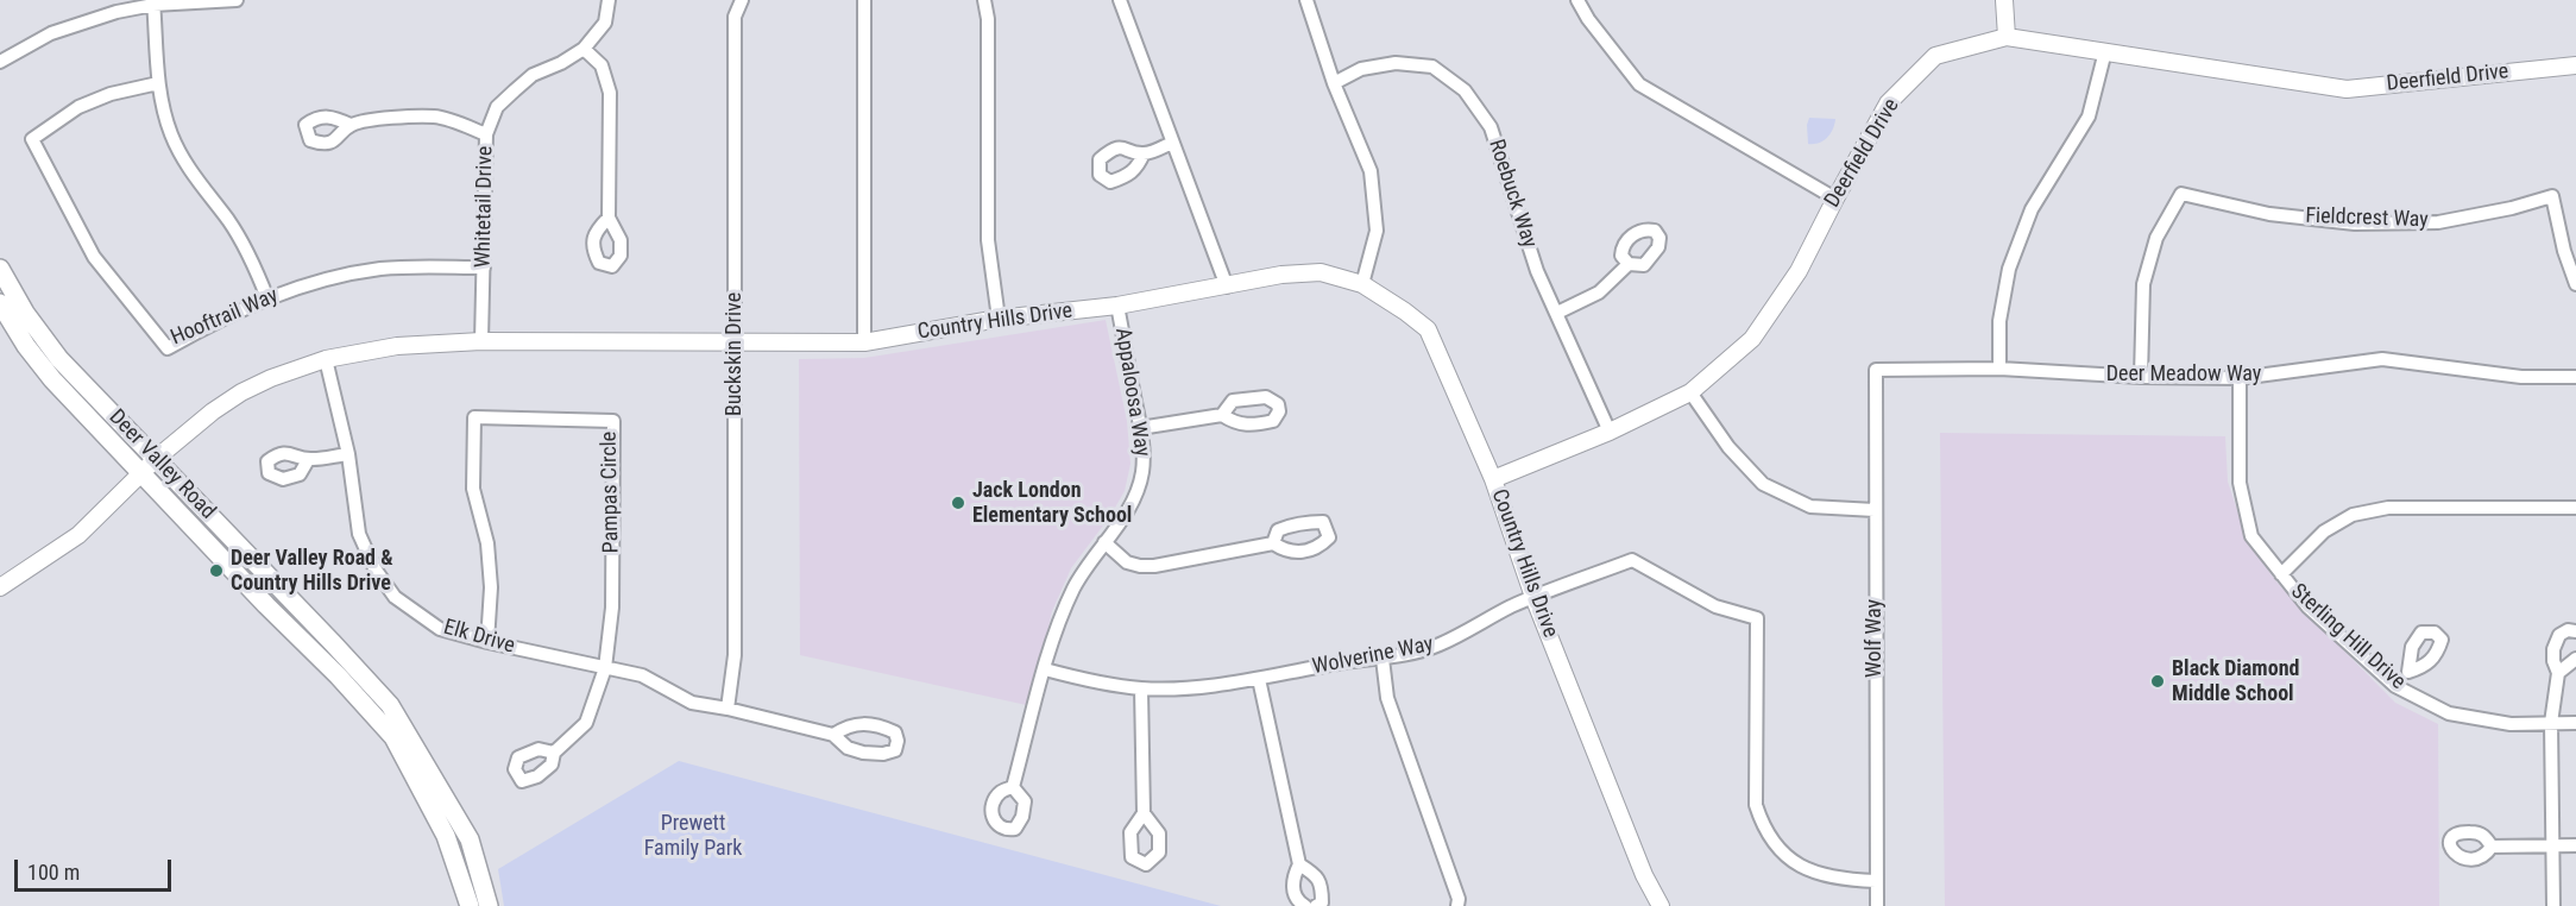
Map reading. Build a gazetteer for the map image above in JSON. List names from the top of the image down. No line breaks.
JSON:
{"streets":{"main road":["Deer Valley Road"],"street":["Deerfield Drive","Roebuck Way","Whitetail Drive","Fieldcrest Way","Hooftrail Way","Country Hills Drive","Buckskin Drive","Deer Meadow Way","Appaloosa Way","Pampas Circle","Elk Drive","Sterling Hill Drive","Wolf Way","Wolverine Way"]},"crossings":[["Deerfield Drive","Roebuck Way"],["Deerfield Drive","Country Hills Drive"],["Whitetail Drive","Hooftrail Way"],["Whitetail Drive","Country Hills Drive"],["Fieldcrest Way","Deer Meadow Way"],["Country Hills Drive","Buckskin Drive"],["Country Hills Drive","Appaloosa Way"],["Country Hills Drive","Deer Valley Road"],["Country Hills Drive","Elk Drive"],["Country Hills Drive","Wolverine Way"],["Buckskin Drive","Elk Drive"],["Deer Meadow Way","Sterling Hill Drive"],["Deer Meadow Way","Wolf Way"],["Appaloosa Way","Wolverine Way"],["Pampas Circle","Elk Drive"],["Wolf Way","Wolverine Way"]],"parks":["Prewett Family Park"],"places":["Jack London Elementary School","Deer Valley Road & Country Hills Drive","Black Diamond Middle School"],"scale_bar":"100 m"}
